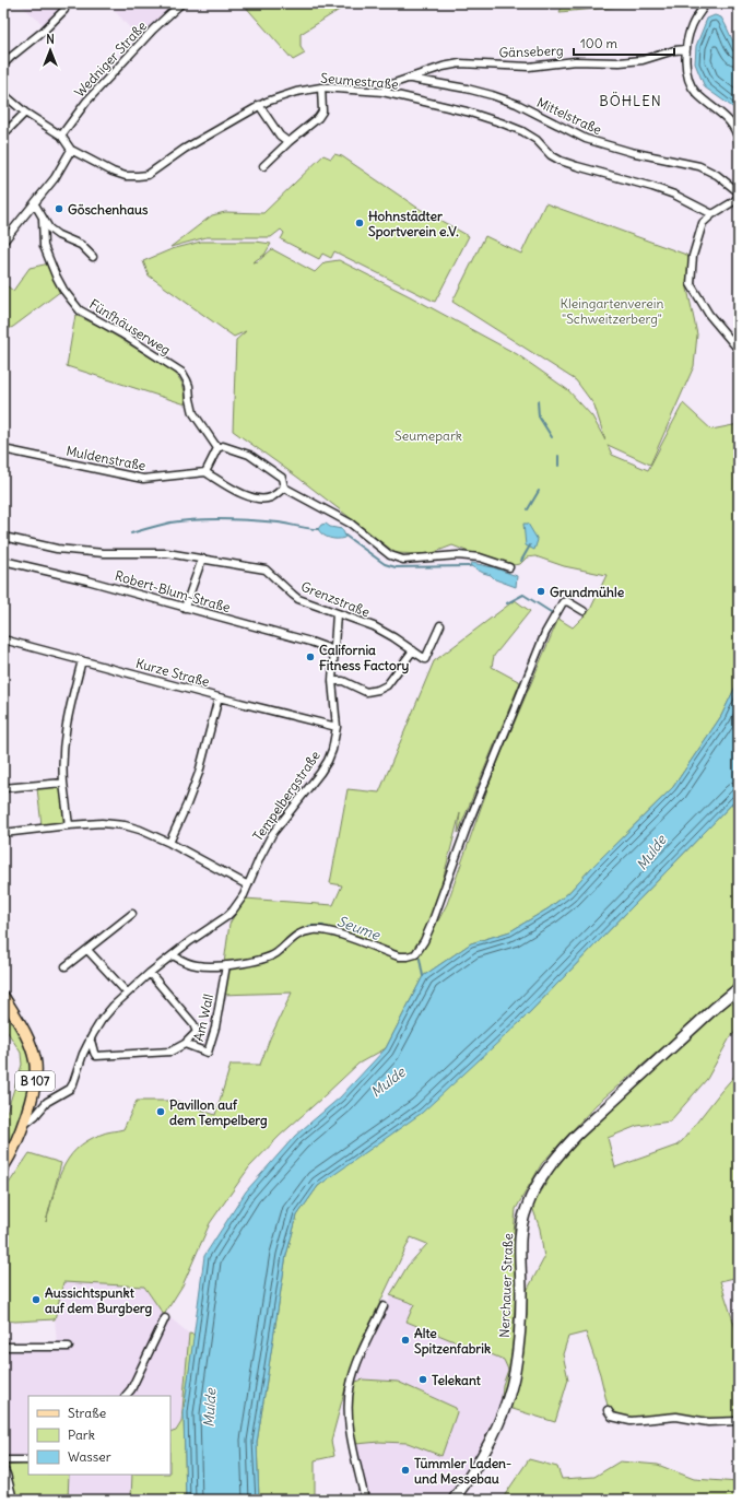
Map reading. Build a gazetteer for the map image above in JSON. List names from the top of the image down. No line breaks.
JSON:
{"streets":{"main road":["B 107","Nerchauer Straße"],"street":["Gänseberg","Wedniger Straße","Seumestraße","Mittelstraße","Fünfhäuserweg","Muldenstraße","Robert-Blum-Straße","Grenzstraße","Kurze Straße","Tempelbergstraße","Am Wall"]},"crossings":[["Gänseberg","Seumestraße"],["Gänseberg","Mittelstraße"],["Wedniger Straße","Seumestraße"],["Robert-Blum-Straße","Tempelbergstraße"],["Grenzstraße","Tempelbergstraße"],["Kurze Straße","Tempelbergstraße"],["Tempelbergstraße","Am Wall"],["Tempelbergstraße","B 107"]],"districts":["BÖHLEN"],"water":["Mulde","Seume"],"parks":["Kleingartenverein \"Schweitzerberg\"","Seumepark"],"places":["Göschenhaus","Hohnstädter Sportverein e.V.","Grundmühle","California Fitness Factory","Pavillon auf dem Tempelberg","Aussichtspunkt auf dem Burgberg","Alte Spitzenfabrik","Telekant","Tümmler Laden- und Messebau"],"legend":["Straße","Park","Wasser"],"scale_bar":"100 m","north":"top"}
